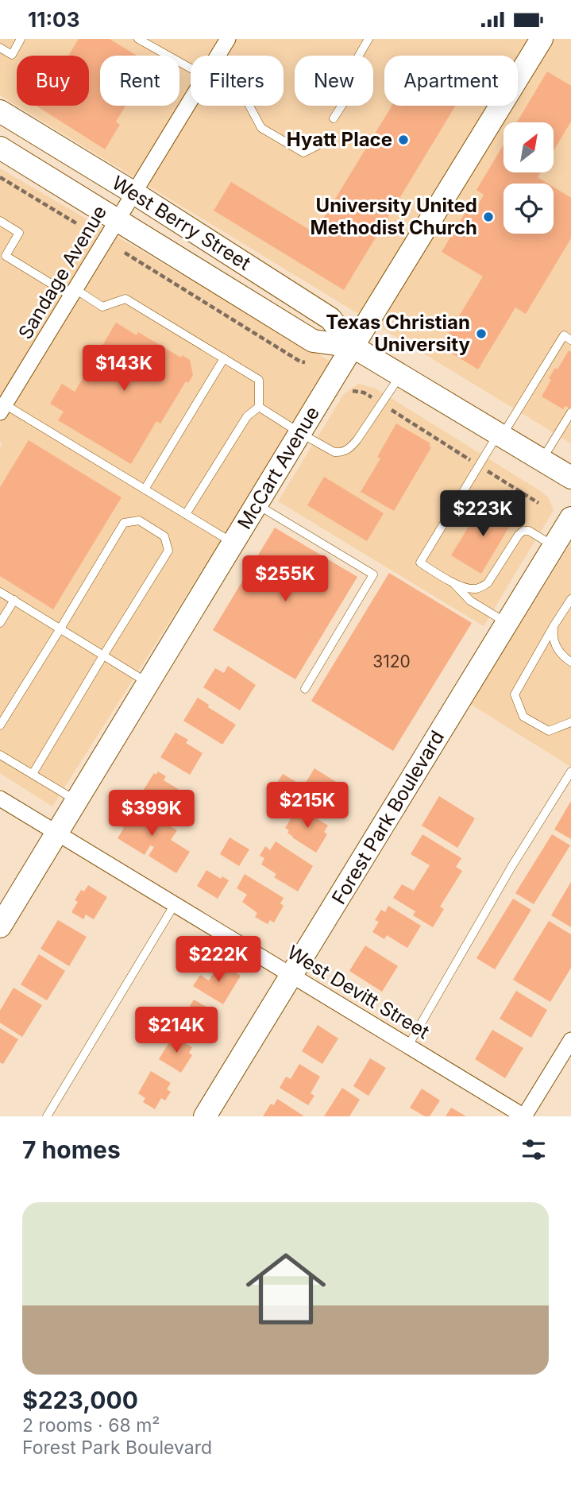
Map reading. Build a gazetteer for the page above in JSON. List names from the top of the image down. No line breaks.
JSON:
{"streets":{"street":["West Berry Street","Sandage Avenue","McCart Avenue","Forest Park Boulevard","West Devitt Street"]},"crossings":[["West Berry Street","Sandage Avenue"],["West Berry Street","McCart Avenue"],["McCart Avenue","West Devitt Street"],["Forest Park Boulevard","West Devitt Street"]],"places":["Hyatt Place","University United Methodist Church","Texas Christian University"],"house_numbers":["3120"],"north":"top right","page":{"status":"11:03","chip":["Buy","Rent","Filters","New","Apartment"],"price":["$143K","$223K","$255K","$215K","$399K","$222K","$214K"],"heading":"7 homes","list":[{"name":"$223,000","note":"2 rooms · 68 m² · Forest Park Boulevard"}]}}
